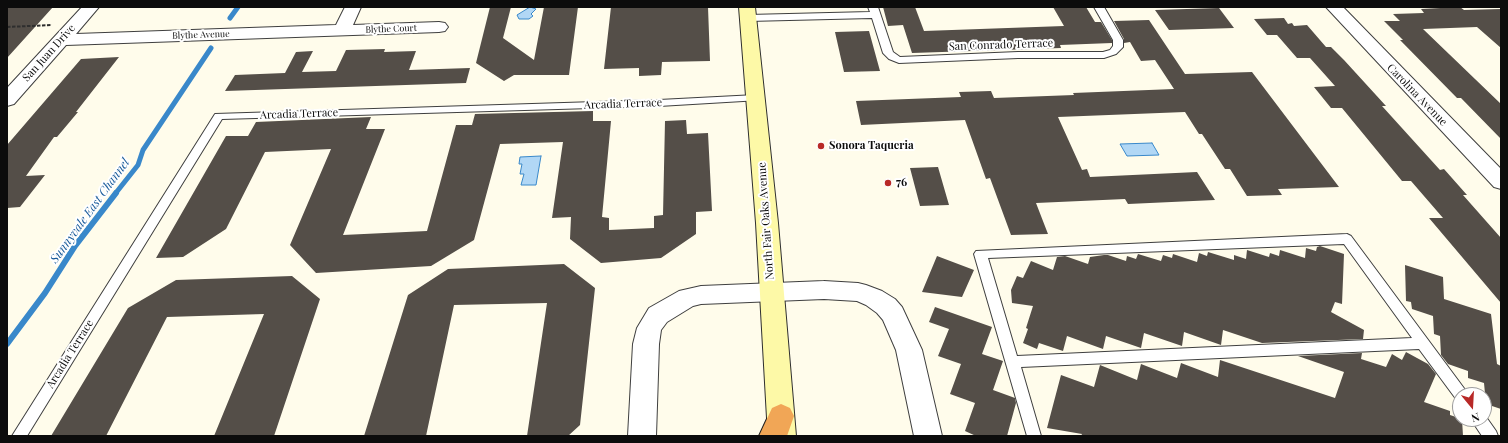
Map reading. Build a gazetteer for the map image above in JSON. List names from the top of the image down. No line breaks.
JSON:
{"streets":{"main road":["North Fair Oaks Avenue"],"street":["Blythe Court","Blythe Avenue","San Juan Drive","Carolina Avenue"],"lane":["San Conrado Terrace","Arcadia Terrace"]},"crossings":[["Blythe Court","Blythe Avenue"],["Blythe Avenue","San Juan Drive"],["Arcadia Terrace","North Fair Oaks Avenue"]],"water":["Sunnyvale East Channel"],"places":["Sonora Taqueria","76"],"north":"bottom"}
